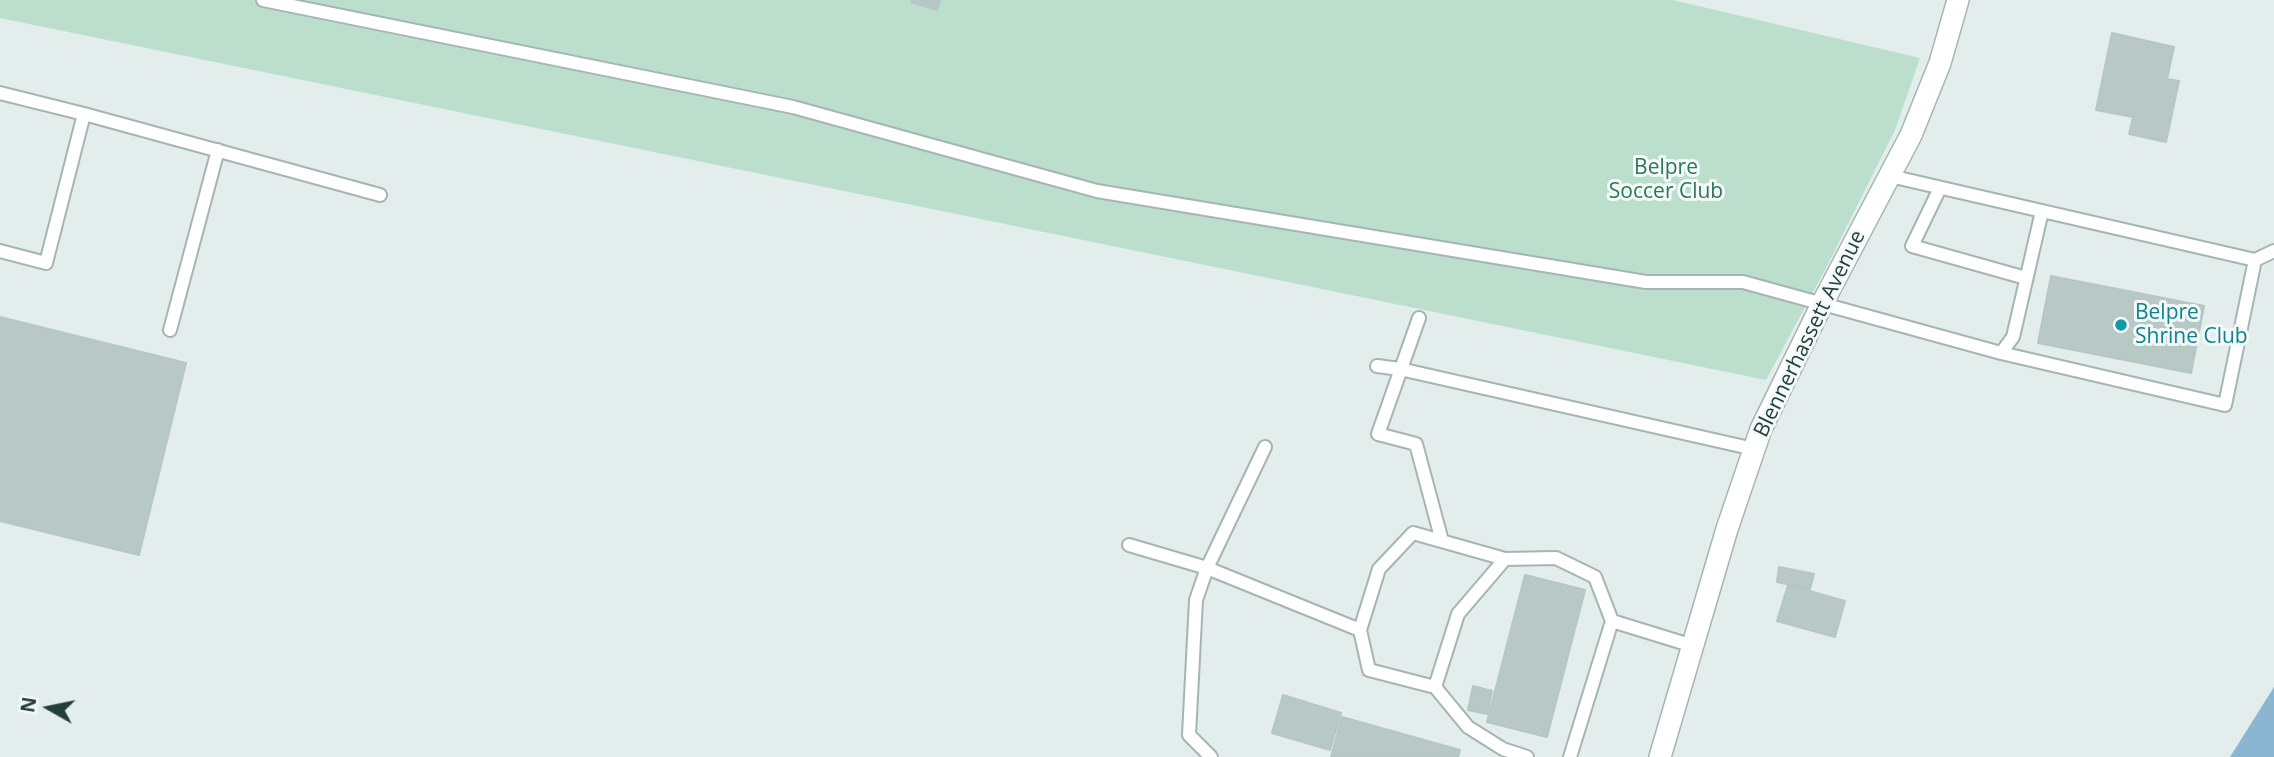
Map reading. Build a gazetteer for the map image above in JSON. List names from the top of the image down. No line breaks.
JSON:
{"streets":{"street":["Blennerhassett Avenue"]},"parks":["Belpre Soccer Club"],"places":["Belpre Shrine Club"],"north":"left"}
